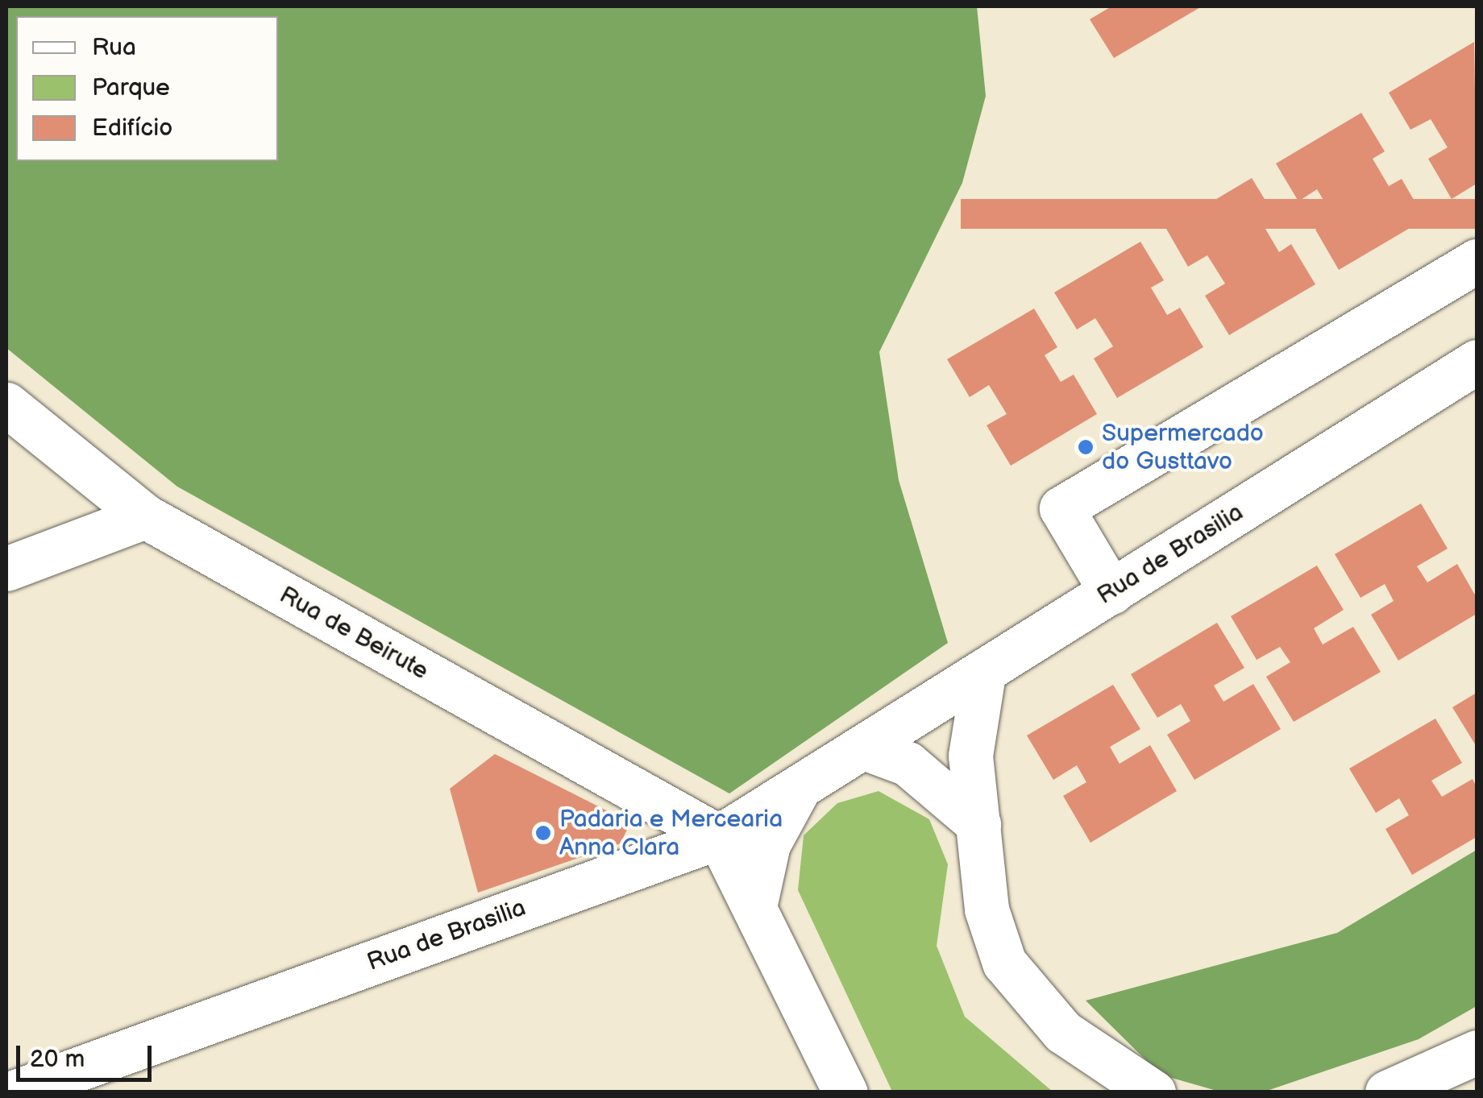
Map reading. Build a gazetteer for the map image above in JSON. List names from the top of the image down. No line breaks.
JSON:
{"streets":{"street":["Rua de Brasilia","Rua de Beirute"]},"crossings":[["Rua de Brasilia","Rua de Beirute"]],"places":["Supermercado do Gusttavo","Padaria e Mercearia Anna Clara"],"legend":["Rua","Parque","Edifício"],"scale_bar":"20 m"}
